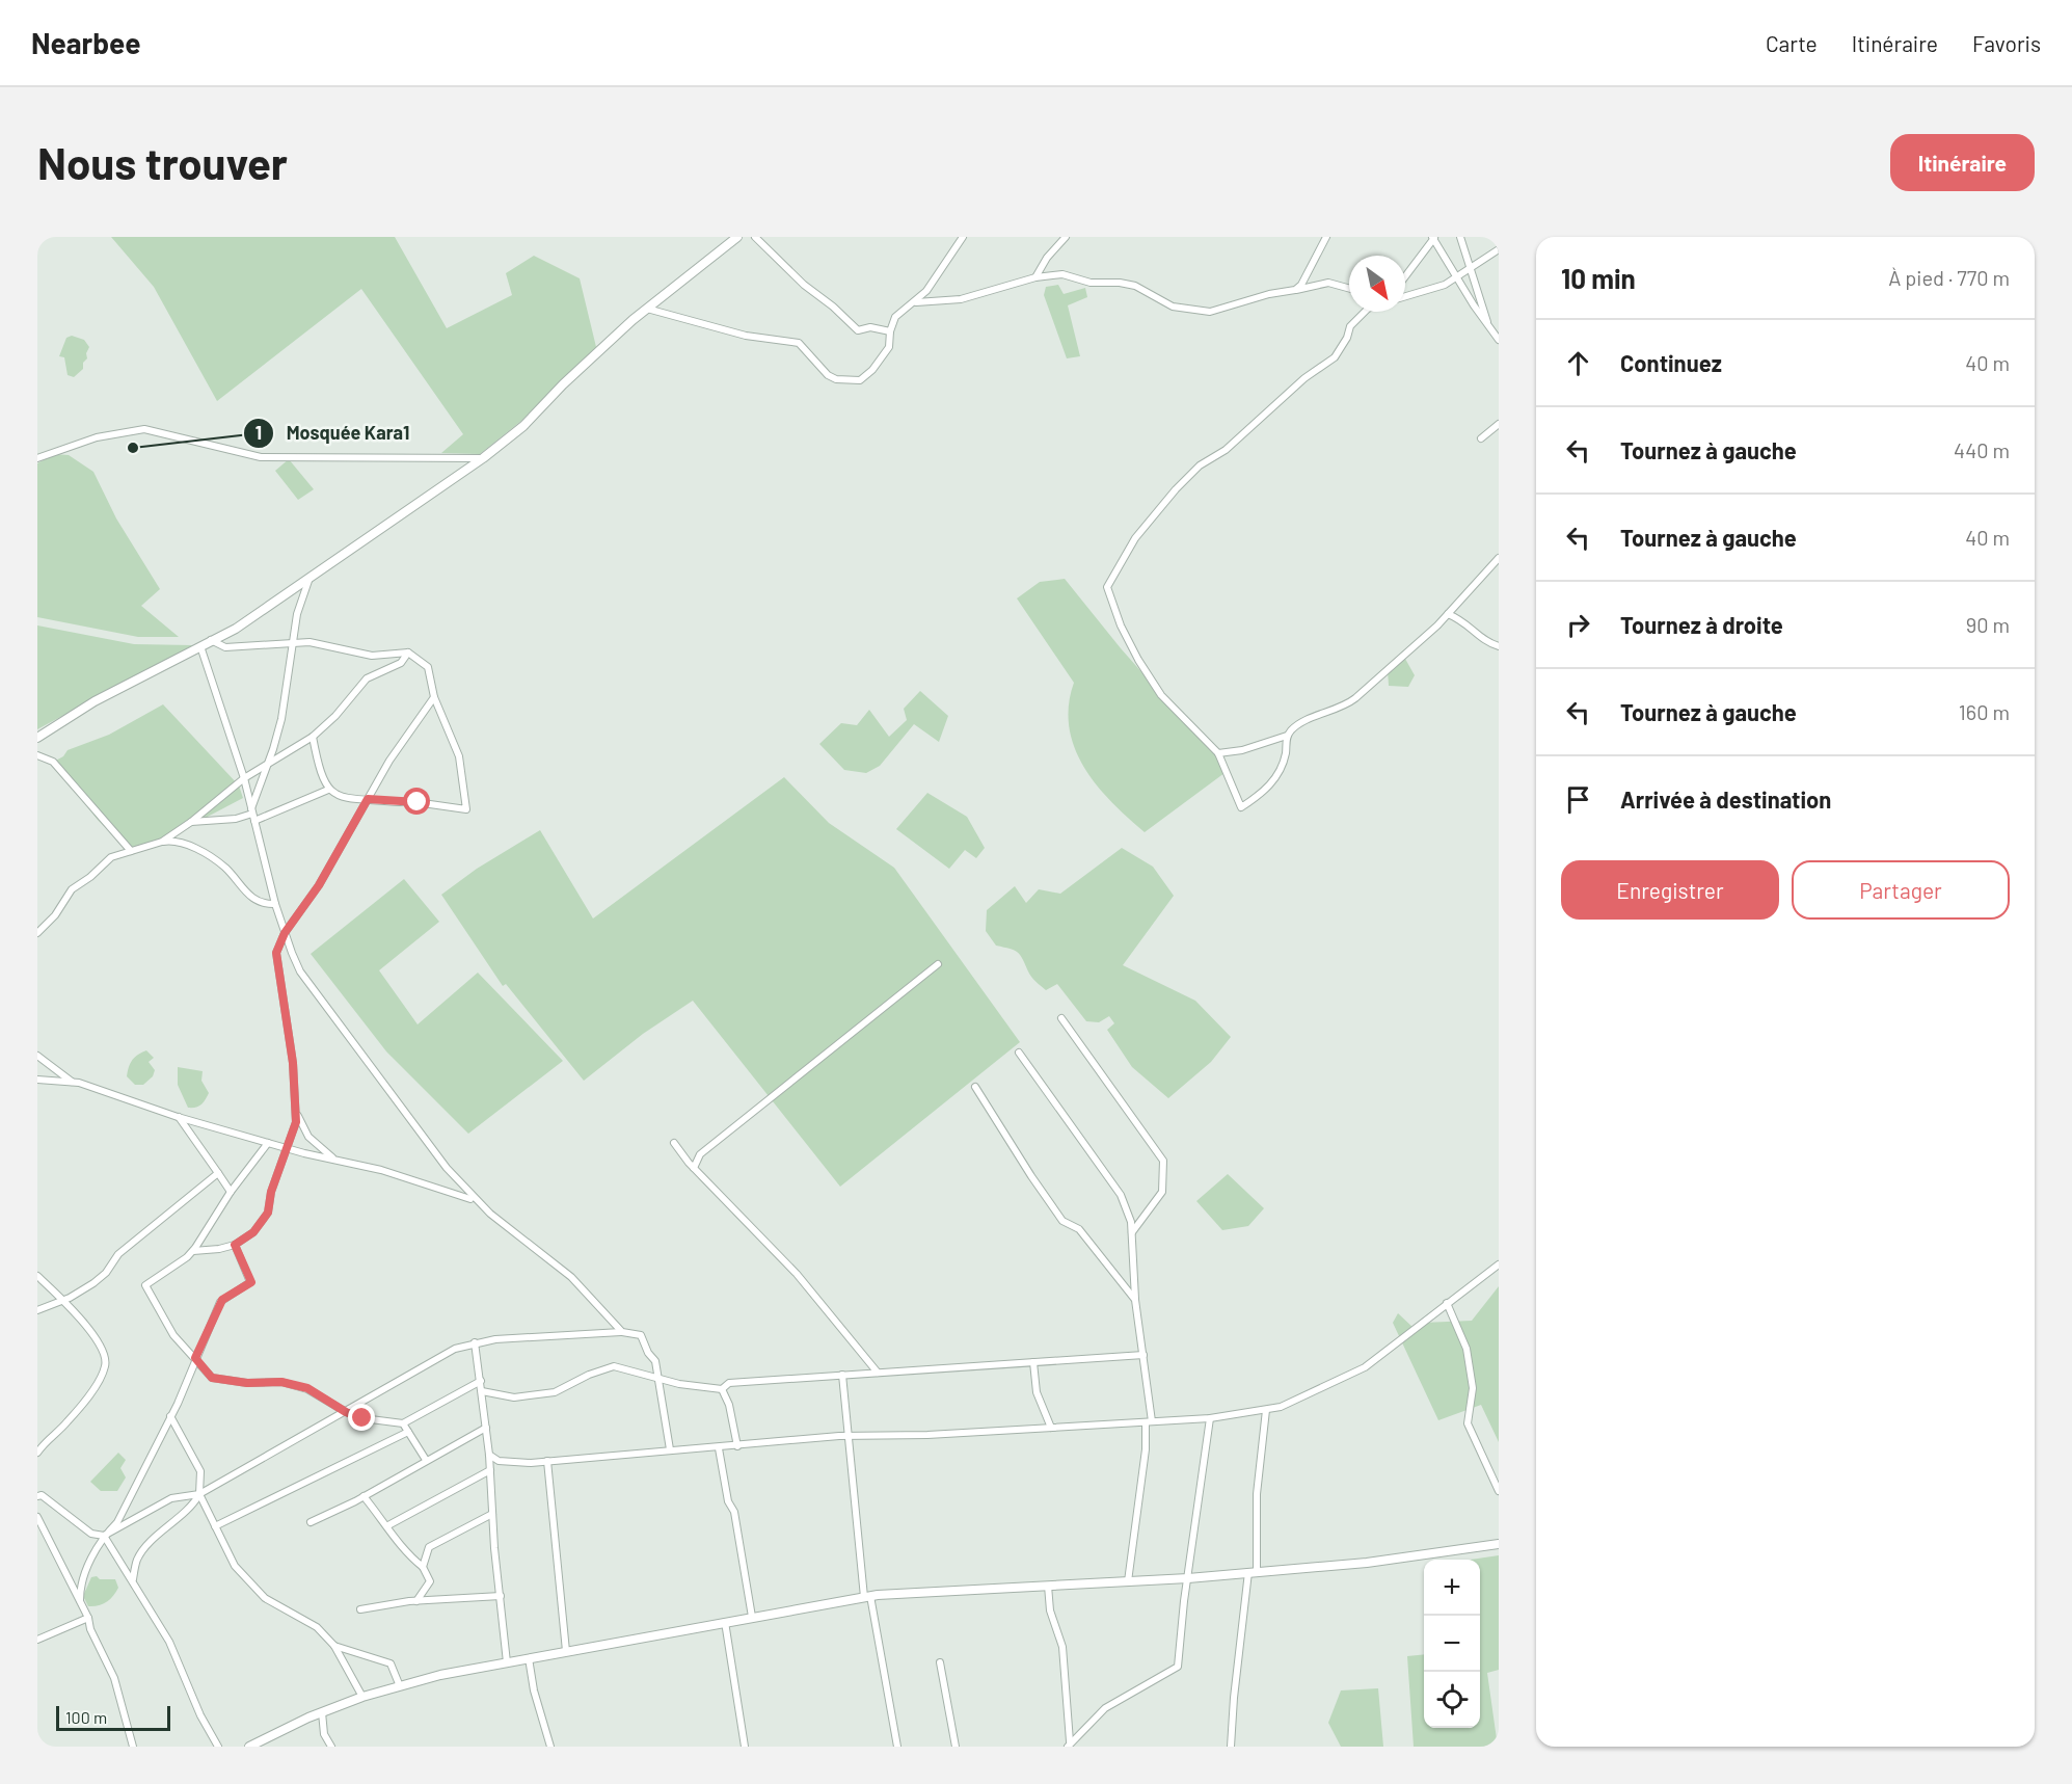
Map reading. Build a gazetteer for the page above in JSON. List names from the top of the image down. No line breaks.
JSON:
{"places":["Mosquée Kara1"],"scale_bar":"100 m","north":"bottom right","page":{"header":"Nearbee","nav":["Carte","Itinéraire","Favoris"],"buttons":["Itinéraire",["Enregistrer","Partager"]],"title":"Nous trouver","heading":["10 min","À pied · 770 m"],"list":[["Continuez","40 m"],["Tournez à gauche","440 m"],["Tournez à gauche","40 m"],["Tournez à droite","90 m"],["Tournez à gauche","160 m"],"Arrivée à destination"],"map_buttons":["+","−"],"scale":"100 m"}}
